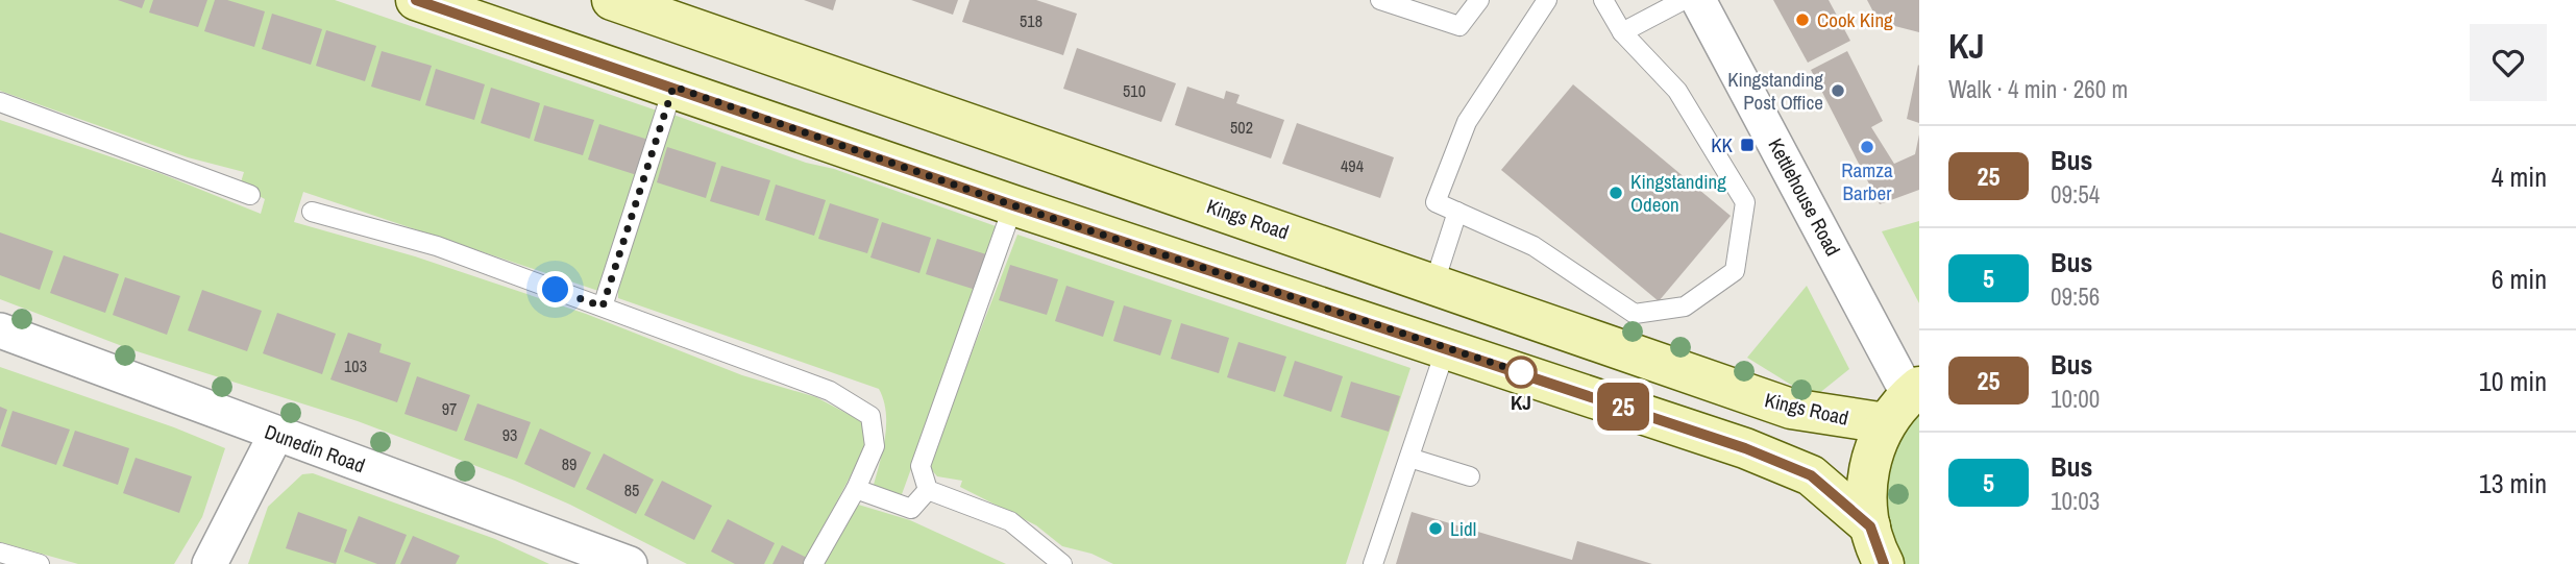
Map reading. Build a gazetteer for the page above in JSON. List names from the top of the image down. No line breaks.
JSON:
{"streets":{"main road":["Kings Road"],"street":["Kettlehouse Road","Dunedin Road"]},"crossings":[["Kettlehouse Road","Kings Road"]],"places":{"other":["Cook King","Kingstanding Post Office","Ramza Barber","Kingstanding Odeon","KJ","Lidl"],"transit":["KK"]},"lines":["bus line 25"],"house_numbers":["518","510","502","494","103","97","93","89","85"],"page":{"on_map":"25","heading":["KJ","Walk · 4 min · 260 m"],"list":[{"mark":"25","name":"Bus","note":"09:54","value":"4 min"},{"mark":"5","name":"Bus","note":"09:56","value":"6 min"},{"mark":"25","name":"Bus","note":"10:00","value":"10 min"},{"mark":"5","name":"Bus","note":"10:03","value":"13 min"}]}}
